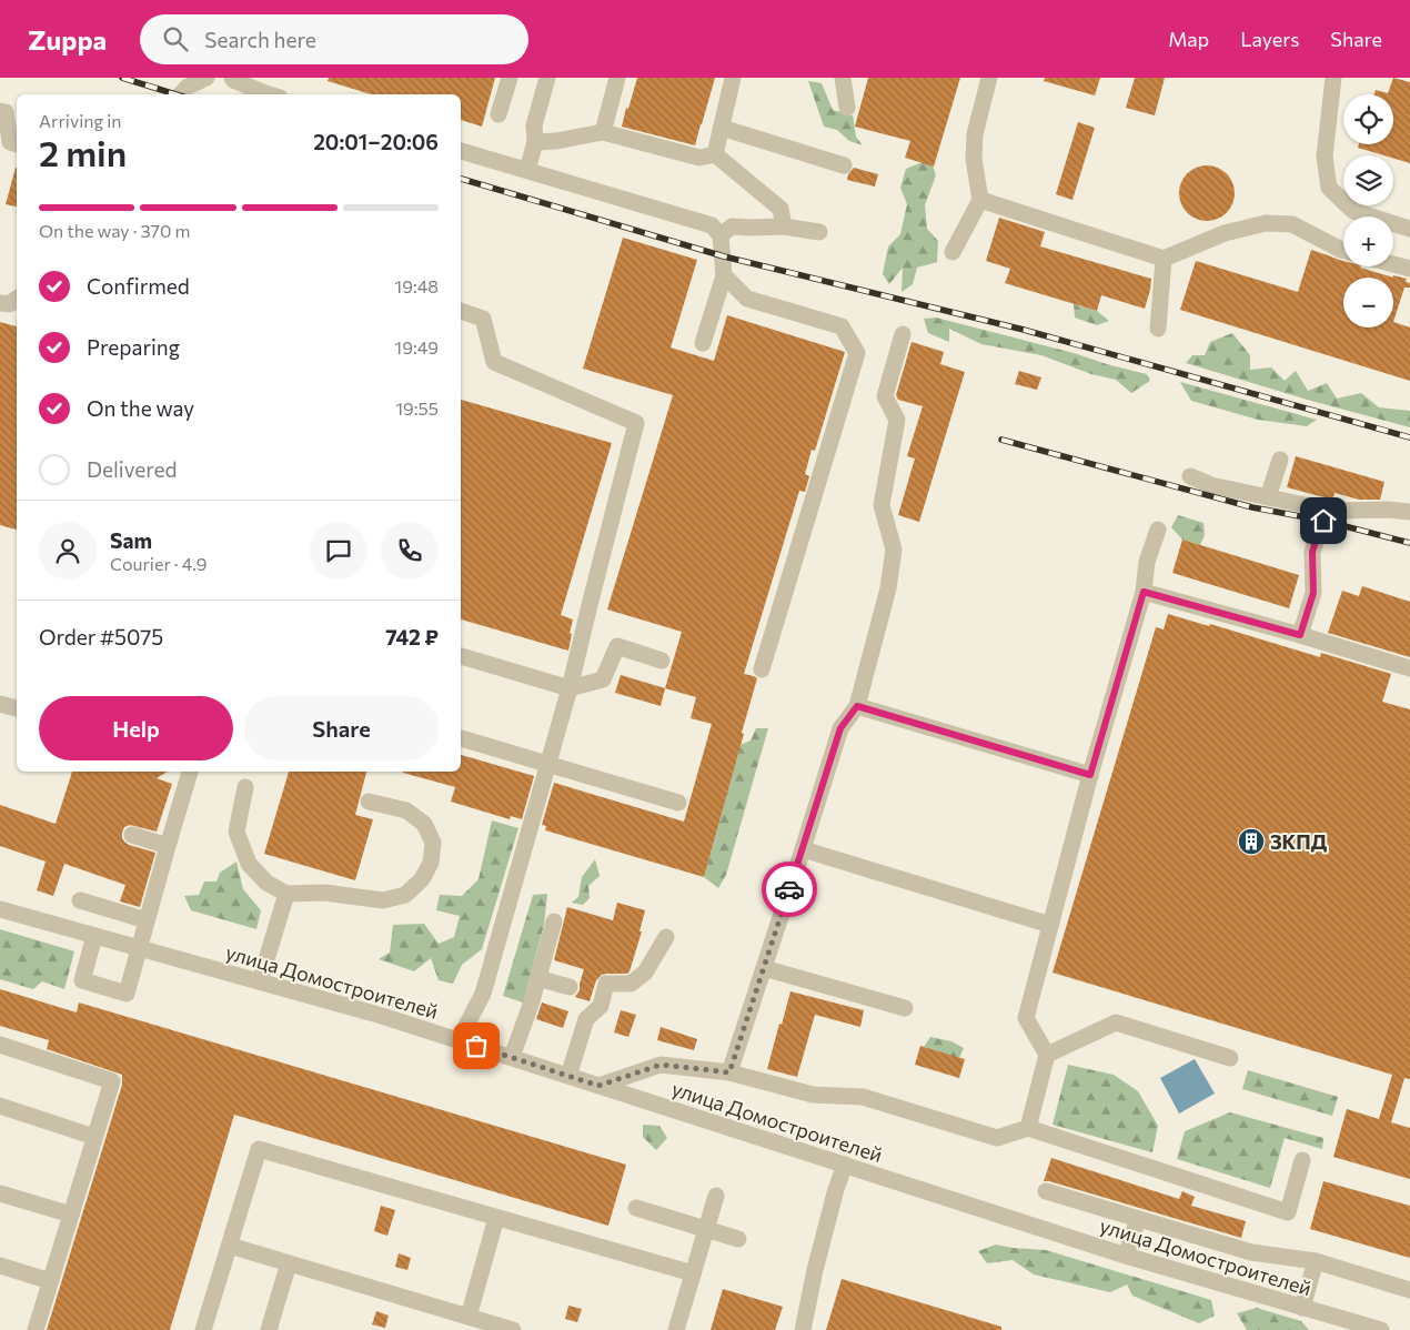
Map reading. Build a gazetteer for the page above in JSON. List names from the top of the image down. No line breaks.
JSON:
{"streets":{"street":["улица Домостроителей"]},"places":{"building":["ЗКПД"]},"page":{"header":"Zuppa","search":"Search here","nav":["Map","Layers","Share"],"map_buttons":["+","−"],"heading":["2 min","Arriving in","20:01–20:06"],"panel":["Sam","Courier · 4.9","Order #5075","742 ₽"],"bar":"On the way · 370 m","list":[["Confirmed","19:48"],["Preparing","19:49"],["On the way","19:55"],"Delivered"],"buttons":["Help","Share"]}}
